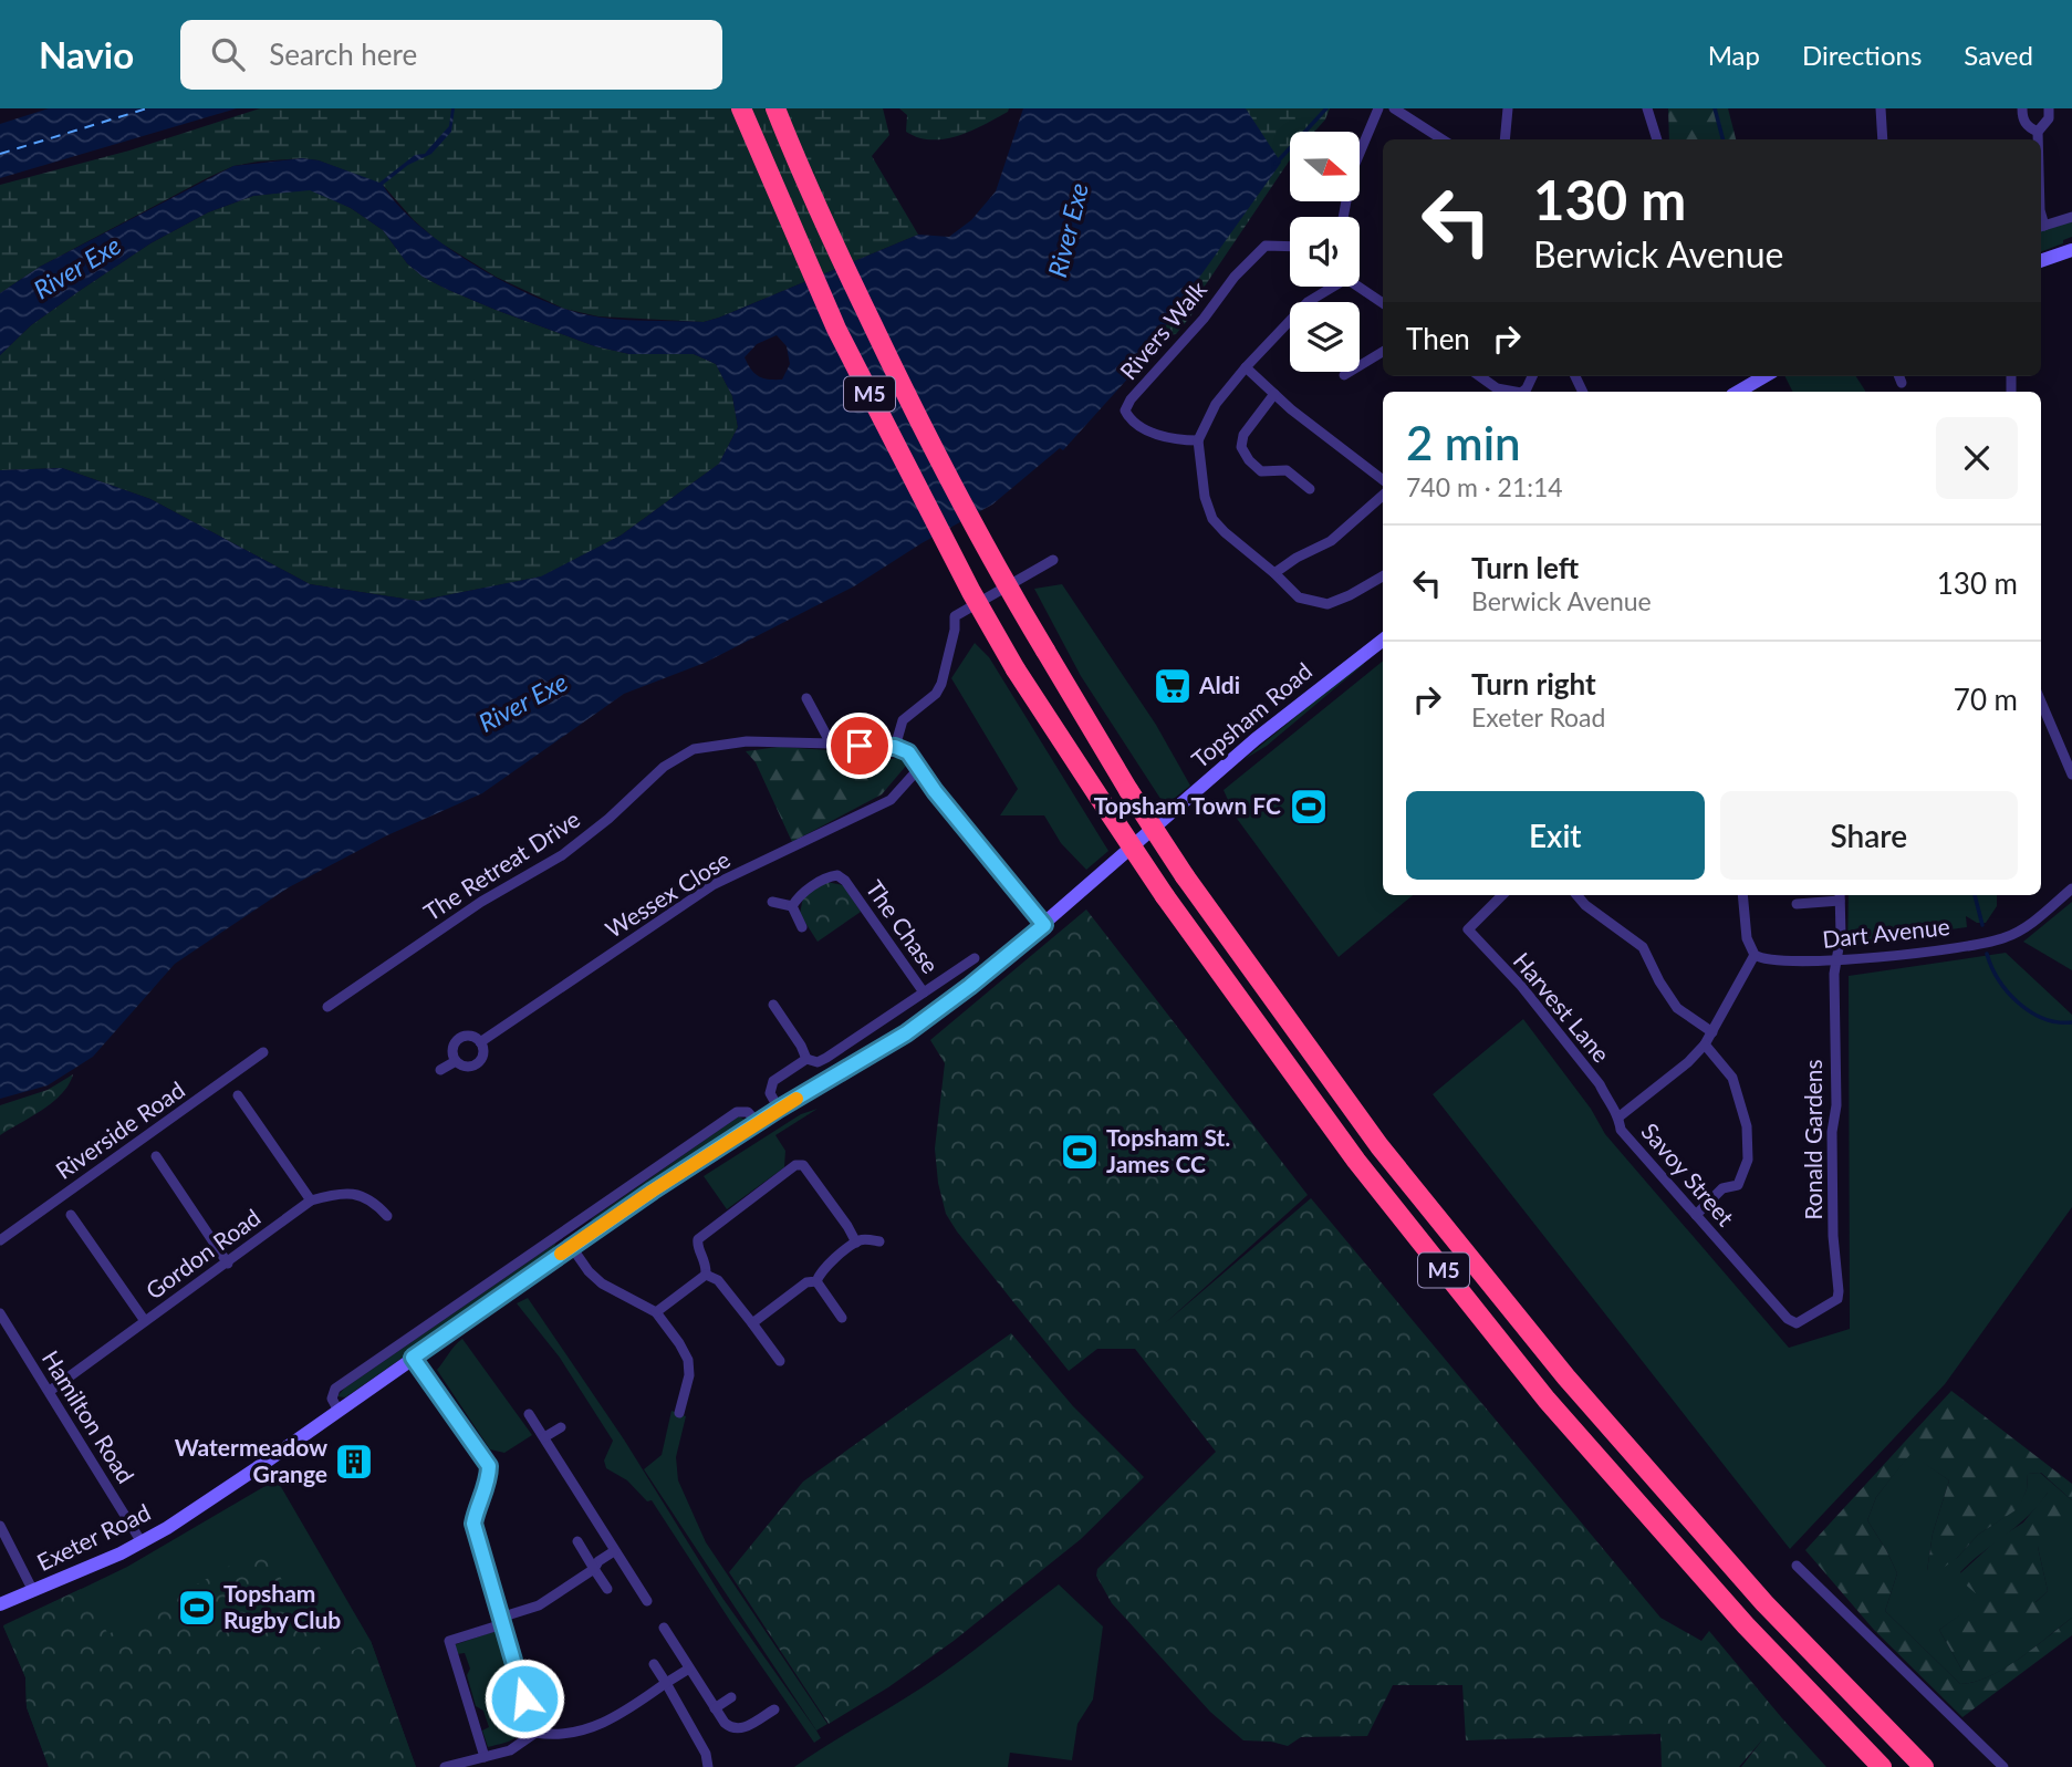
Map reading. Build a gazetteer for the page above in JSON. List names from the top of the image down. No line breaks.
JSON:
{"streets":{"highway":["M5"],"street":["Rivers Walk","Topsham Road","The Retreat Drive","Wessex Close","The Chase","Dart Avenue","Harvest Lane","Riverside Road","Ronald Gardens","Savoy Street","Gordon Road","Hamilton Road","Exeter Road"]},"crossings":[["Topsham Road","Exeter Road"],["The Chase","Exeter Road"],["Dart Avenue","Ronald Gardens"],["Dart Avenue","Savoy Street"],["Harvest Lane","Savoy Street"],["Ronald Gardens","Savoy Street"],["Gordon Road","Hamilton Road"],["Hamilton Road","Exeter Road"]],"water":["River Exe"],"places":{"supermarket":["Aldi"],"sports":["Topsham Town FC","Topsham St. James CC","Topsham Rugby Club"],"building":["Watermeadow Grange"]},"north":"right","page":{"header":"Navio","search":"Search here","nav":["Map","Directions","Saved"],"turn":["130 m","Berwick Avenue"],"then":"Then","heading":["2 min","740 m · 21:14"],"list":[{"name":"Turn left","note":"Berwick Avenue","value":"130 m"},{"name":"Turn right","note":"Exeter Road","value":"70 m"}],"buttons":["Exit","Share"]}}
